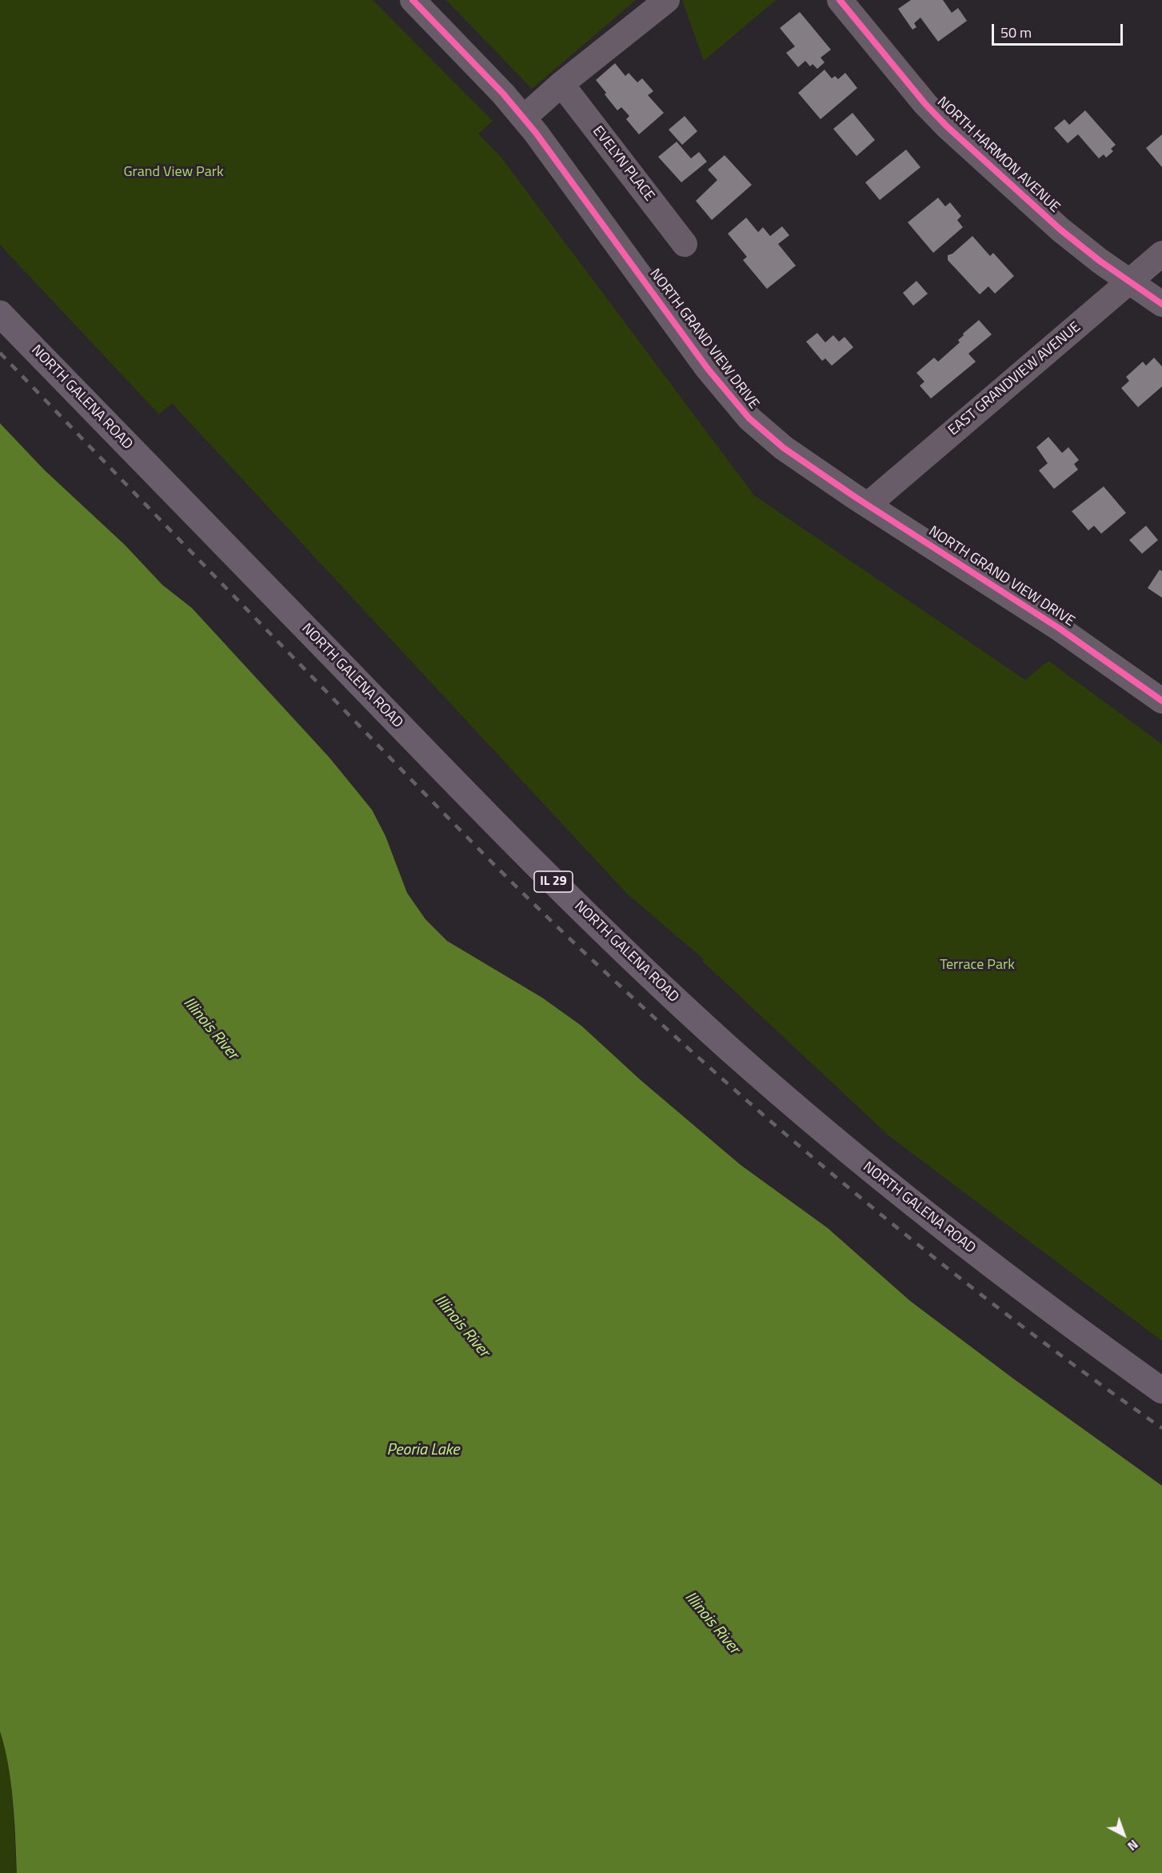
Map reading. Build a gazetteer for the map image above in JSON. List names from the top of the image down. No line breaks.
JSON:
{"streets":{"main road":["NORTH GALENA ROAD","IL 29"],"street":["NORTH HARMON AVENUE","EVELYN PLACE","NORTH GRAND VIEW DRIVE","EAST GRANDVIEW AVENUE"]},"crossings":[["NORTH HARMON AVENUE","EAST GRANDVIEW AVENUE"],["NORTH GRAND VIEW DRIVE","EAST GRANDVIEW AVENUE"]],"water":["Illinois River","Peoria Lake"],"parks":["Grand View Park","Terrace Park"],"scale_bar":"50 m","north":"bottom right"}
